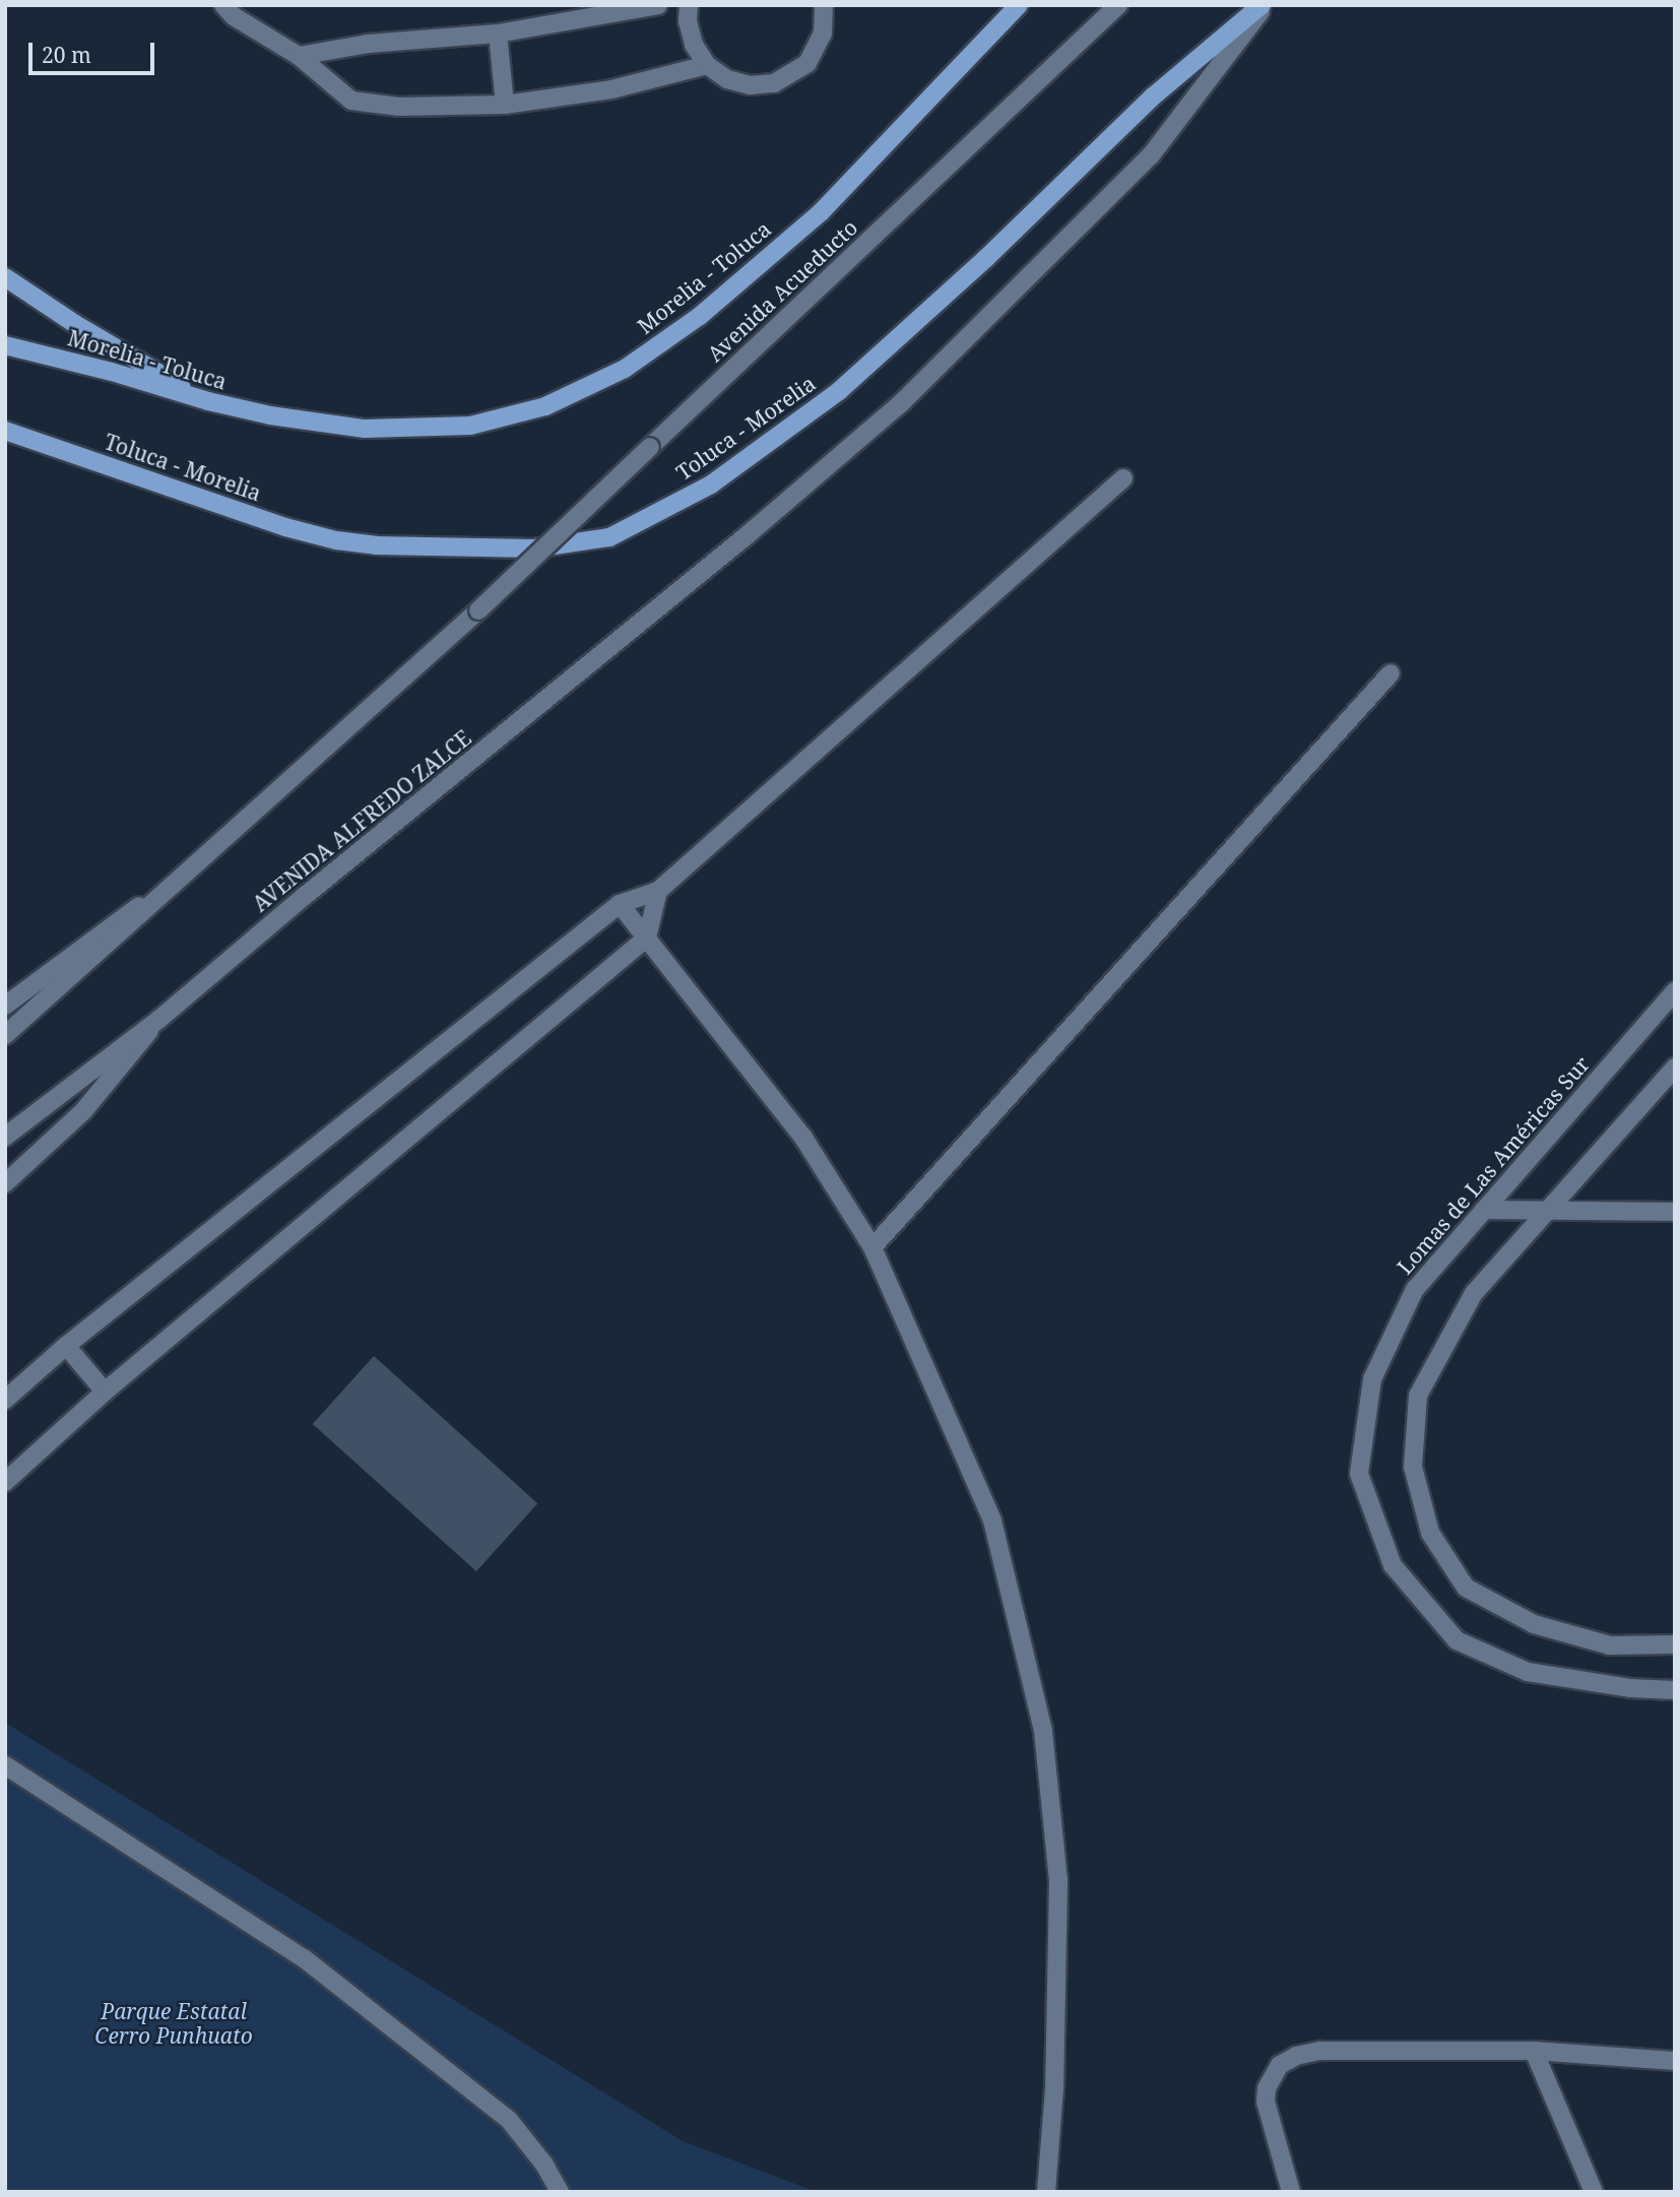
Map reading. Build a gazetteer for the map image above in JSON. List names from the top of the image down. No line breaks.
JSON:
{"streets":{"main road":["Morelia - Toluca","Toluca - Morelia"],"street":["Avenida Acueducto","AVENIDA ALFREDO ZALCE","Lomas de Las Américas Sur"]},"crossings":[["Toluca - Morelia","AVENIDA ALFREDO ZALCE"]],"parks":["Parque Estatal Cerro Punhuato"],"scale_bar":"20 m"}
